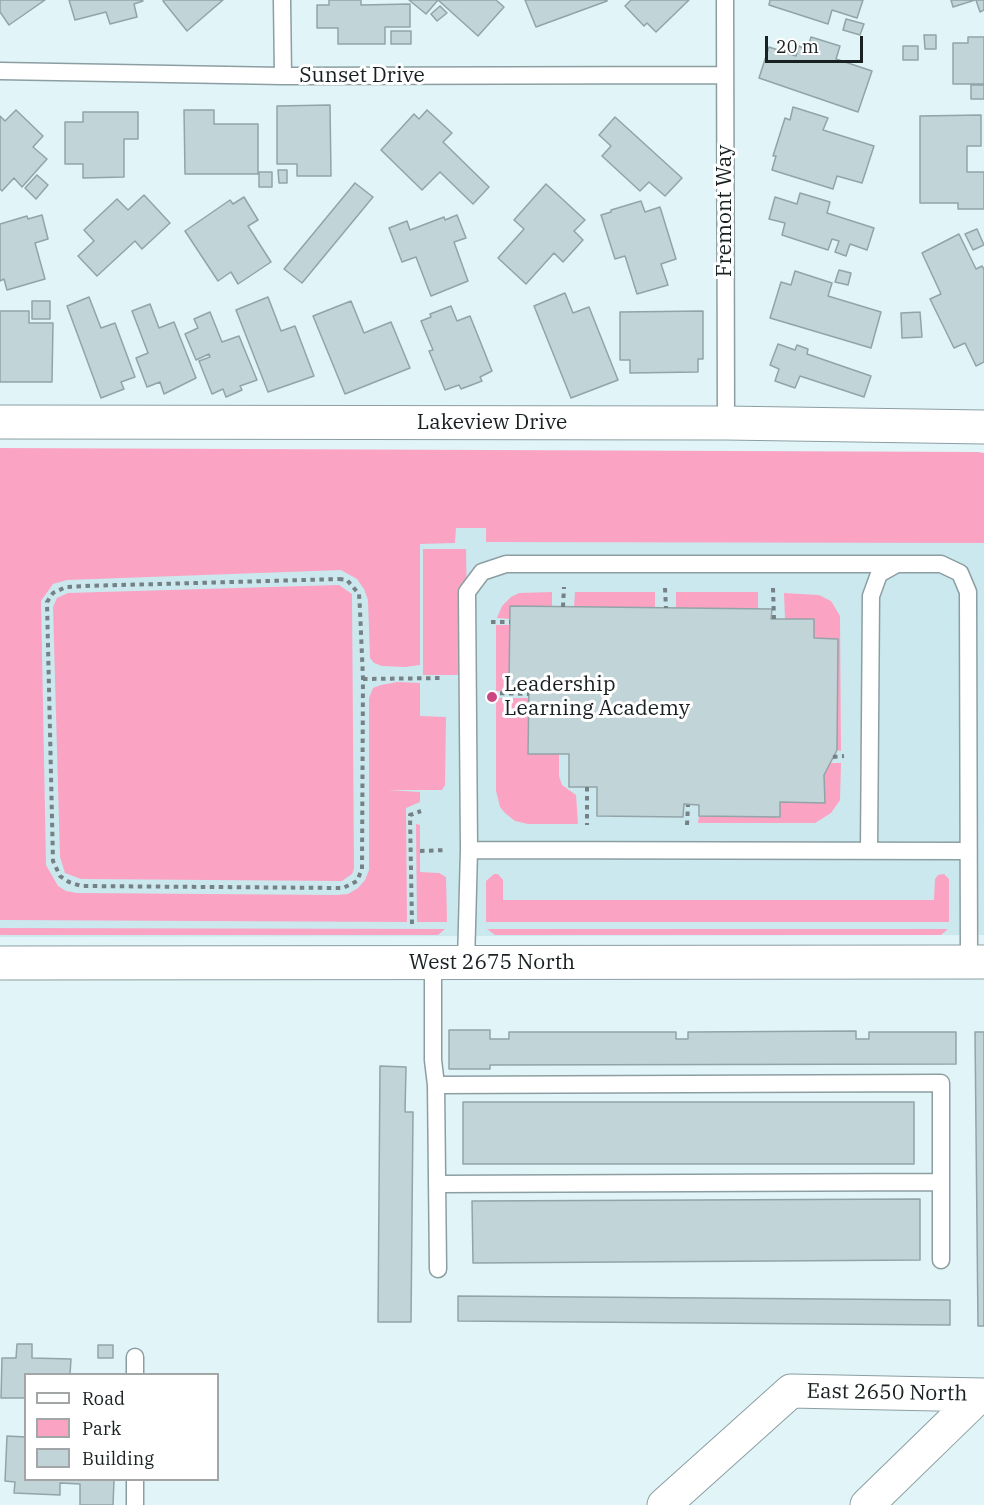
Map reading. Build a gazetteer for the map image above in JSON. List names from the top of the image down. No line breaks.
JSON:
{"streets":{"street":["Lakeview Drive","West 2675 North","East 2650 North"],"lane":["Sunset Drive","Fremont Way"]},"crossings":[["Sunset Drive","Fremont Way"],["Fremont Way","Lakeview Drive"]],"places":["Leadership Learning Academy"],"legend":["Road","Park","Building"],"scale_bar":"20 m"}
